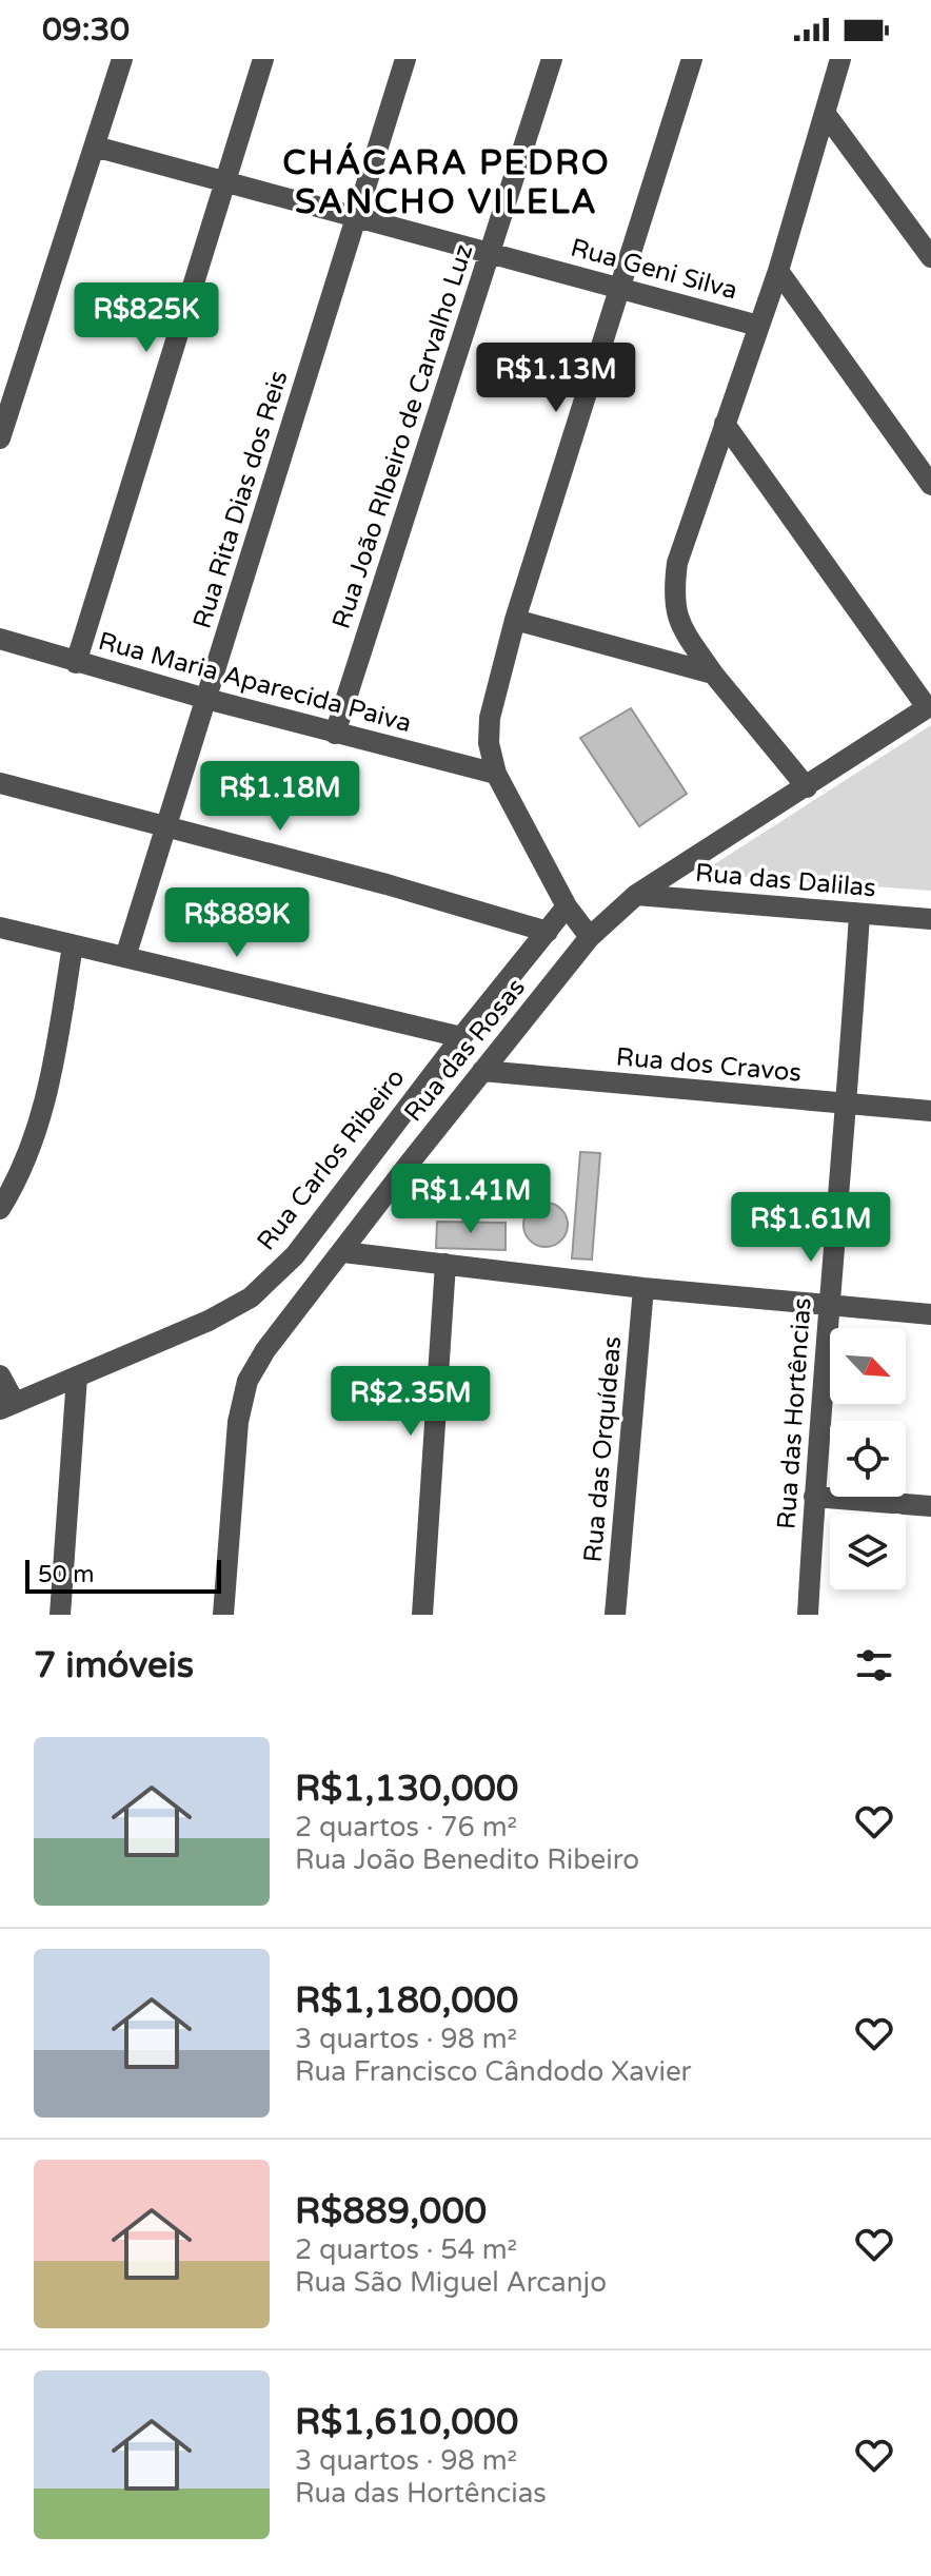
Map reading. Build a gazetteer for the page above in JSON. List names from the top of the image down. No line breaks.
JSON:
{"streets":{"street":["Rua Geni Silva","Rua João RIbeiro de Carvalho Luz","Rua Rita Dias dos Reis","Rua Maria Aparecida Paiva","Rua das Dalilas","Rua das Rosas","Rua dos Cravos","Rua Carlos Ribeiro","Rua das Hortências","Rua das Orquídeas"]},"crossings":[["Rua Geni Silva","Rua João RIbeiro de Carvalho Luz"],["Rua Geni Silva","Rua Rita Dias dos Reis"],["Rua João RIbeiro de Carvalho Luz","Rua Maria Aparecida Paiva"],["Rua Rita Dias dos Reis","Rua Maria Aparecida Paiva"],["Rua das Dalilas","Rua das Rosas"],["Rua das Dalilas","Rua das Hortências"],["Rua das Rosas","Rua dos Cravos"],["Rua dos Cravos","Rua das Hortências"]],"districts":["CHÁCARA PEDRO SANCHO VILELA"],"scale_bar":"50 m","north":"bottom right","page":{"status":"09:30","price":["R$825K","R$1.13M","R$1.18M","R$889K","R$1.41M","R$1.61M","R$2.35M"],"scale":"50 m","heading":"7 imóveis","list":[{"name":"R$1,130,000","note":"2 quartos · 76 m² · Rua João Benedito Ribeiro"},{"name":"R$1,180,000","note":"3 quartos · 98 m² · Rua Francisco Cândodo Xavier"},{"name":"R$889,000","note":"2 quartos · 54 m² · Rua São Miguel Arcanjo"},{"name":"R$1,610,000","note":"3 quartos · 98 m² · Rua das Hortências"}]}}
